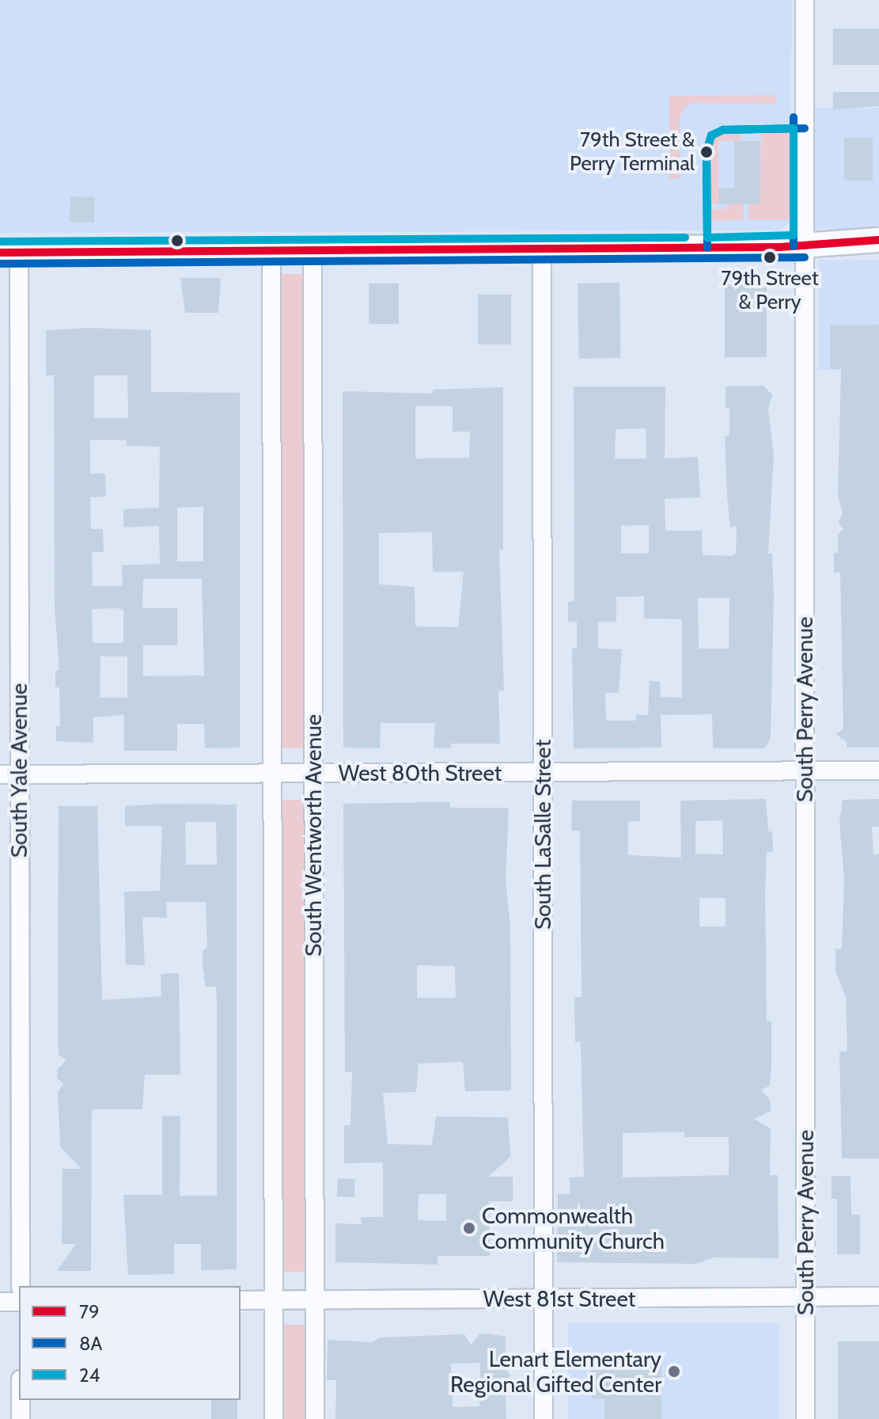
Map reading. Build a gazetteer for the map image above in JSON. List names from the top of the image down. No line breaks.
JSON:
{"streets":{"street":["South Perry Avenue","South Yale Avenue","West 80th Street","South LaSalle Street","South Wentworth Avenue","West 81st Street"]},"crossings":[["South Perry Avenue","West 80th Street"],["South Perry Avenue","West 81st Street"],["South Yale Avenue","West 80th Street"],["West 80th Street","South LaSalle Street"],["West 80th Street","South Wentworth Avenue"],["South LaSalle Street","West 81st Street"],["South Wentworth Avenue","West 81st Street"]],"places":["79th Street & Perry Terminal","79th Street & Perry","Commonwealth Community Church","Lenart Elementary Regional Gifted Center"],"lines":["transit line 8A","transit line 24","transit line 79"],"legend":["79","8A","24"]}
